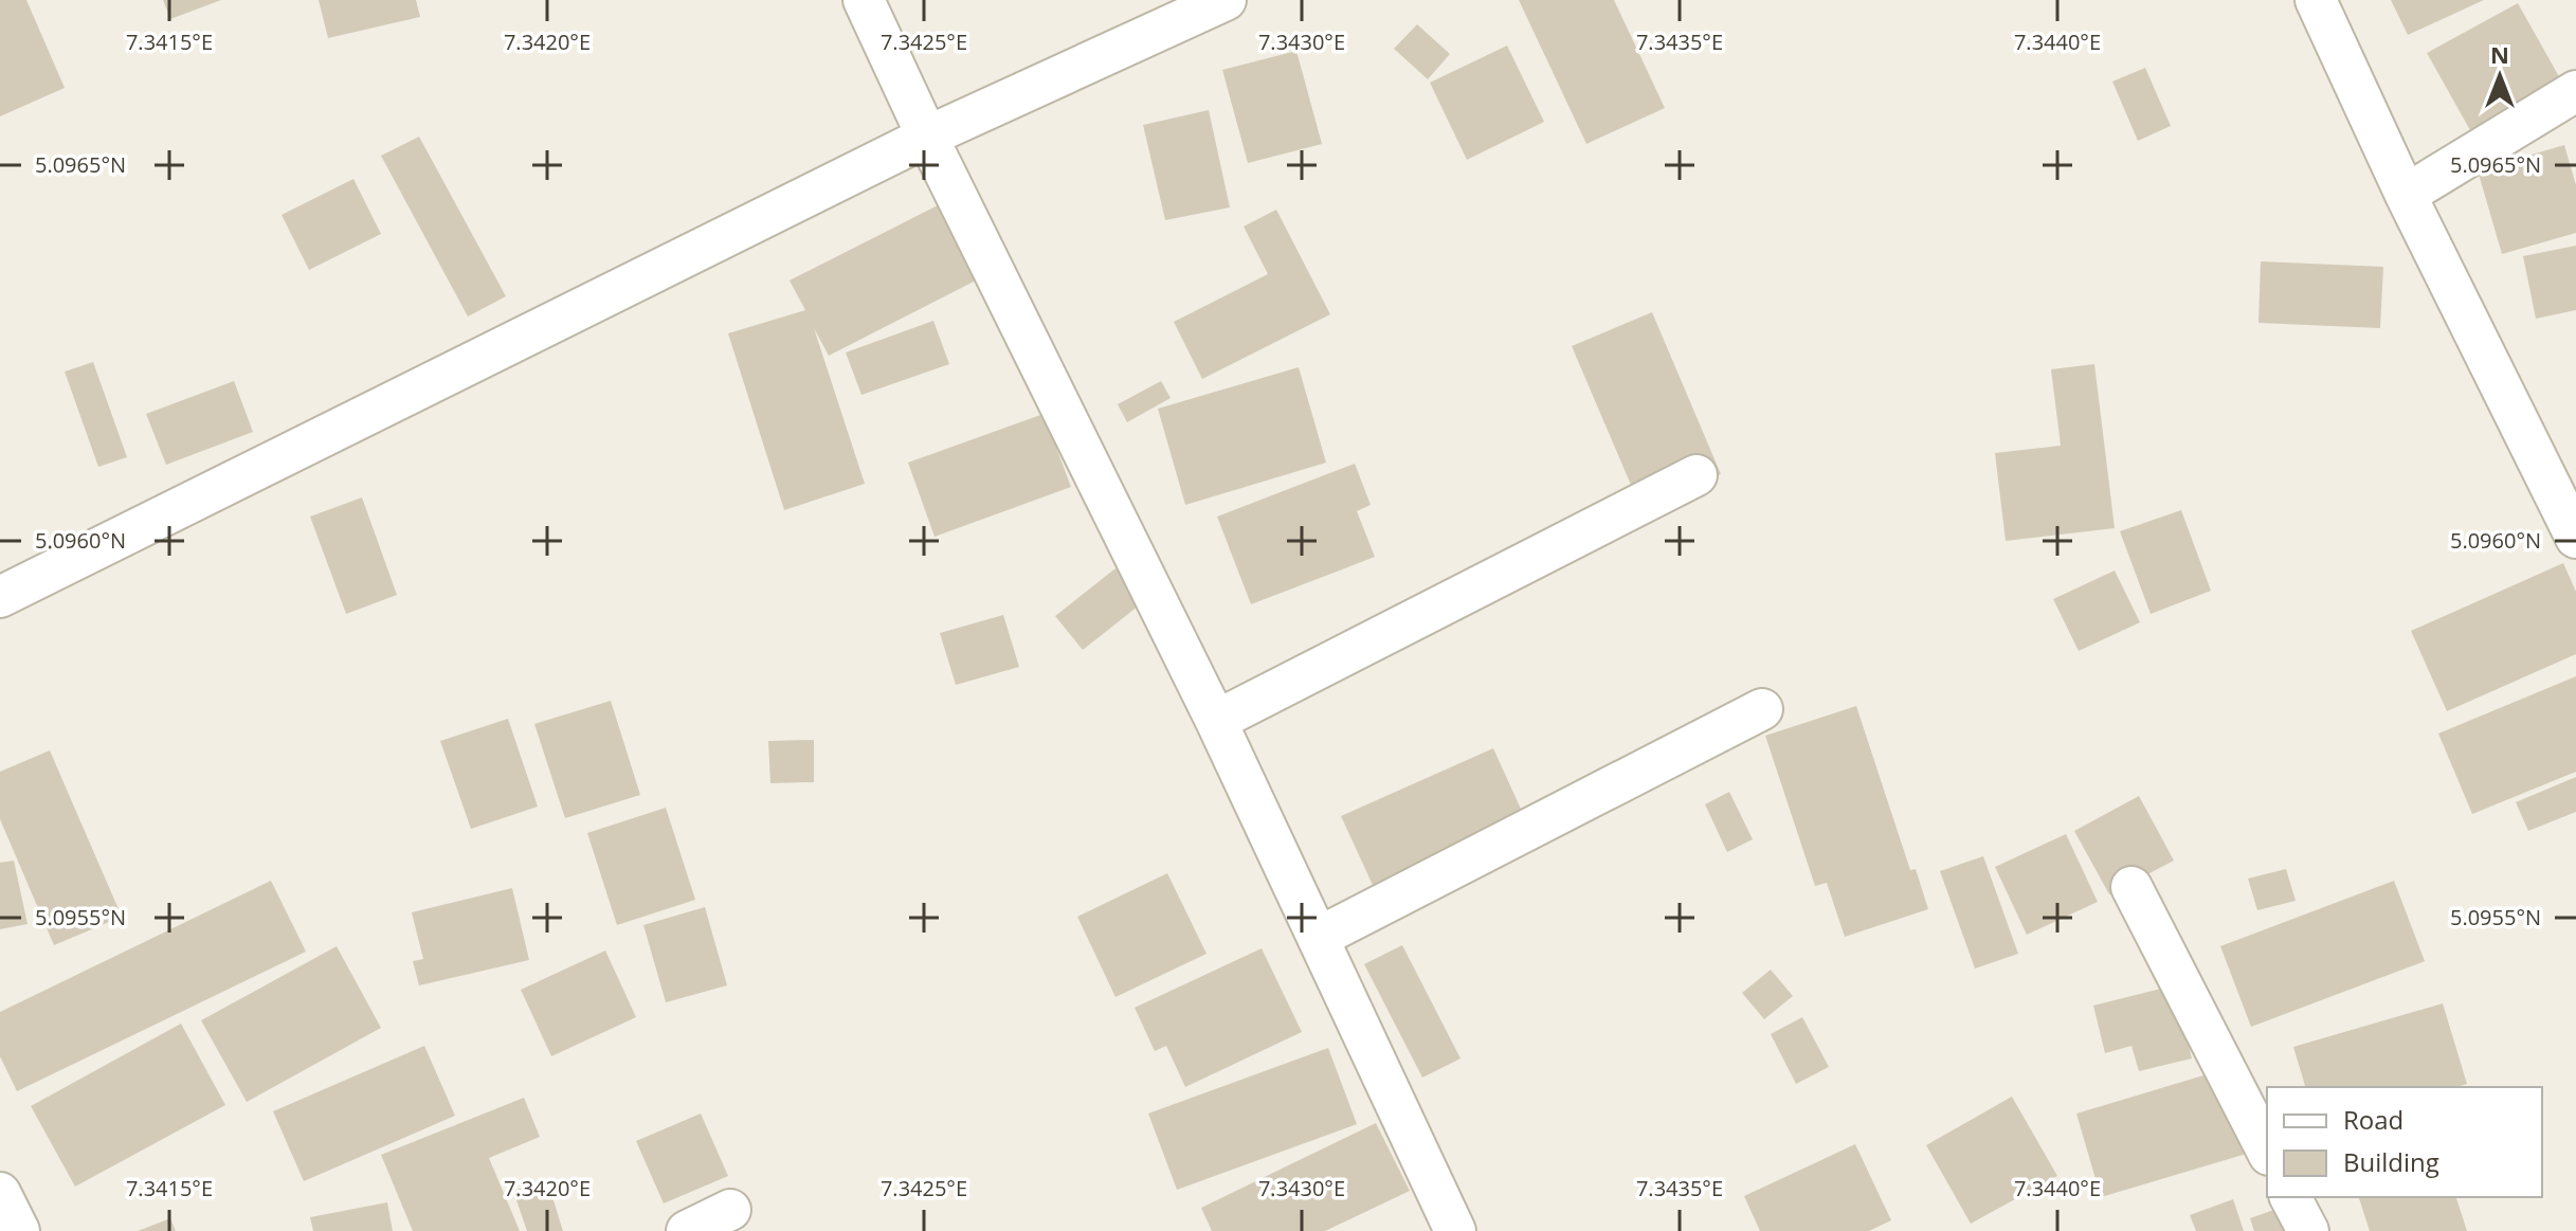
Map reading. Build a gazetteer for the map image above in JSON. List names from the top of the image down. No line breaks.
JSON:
{"legend":["Road","Building"],"north":"top","coordinates":["7.3415°E","7.3420°E","7.3425°E","7.3430°E","7.3435°E","7.3440°E","5.0965°N","5.0960°N","5.0955°N"]}
